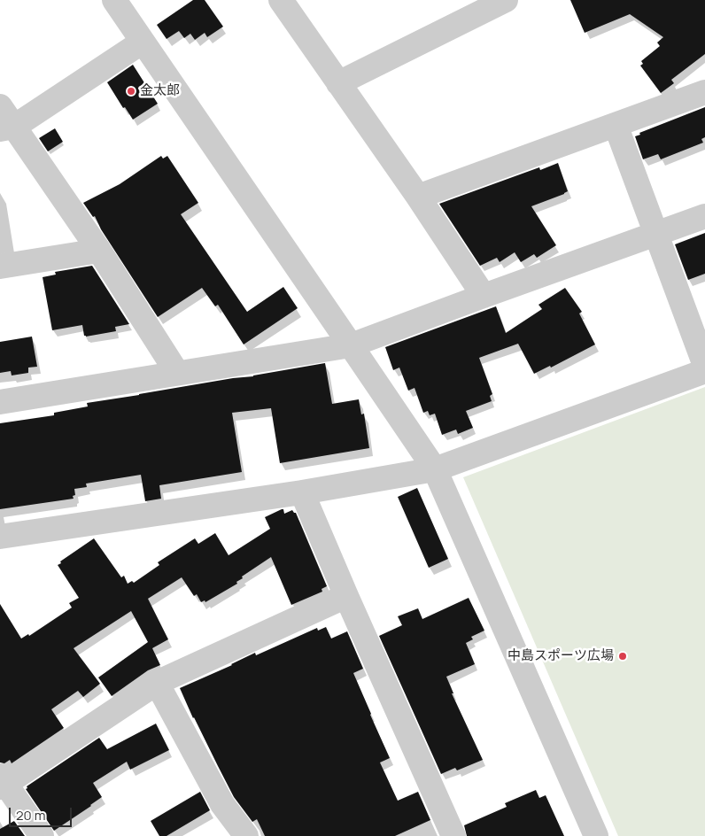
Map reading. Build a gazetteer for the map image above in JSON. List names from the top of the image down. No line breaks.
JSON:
{"places":["金太郎","中島スポーツ広場"],"scale_bar":"20 m"}
